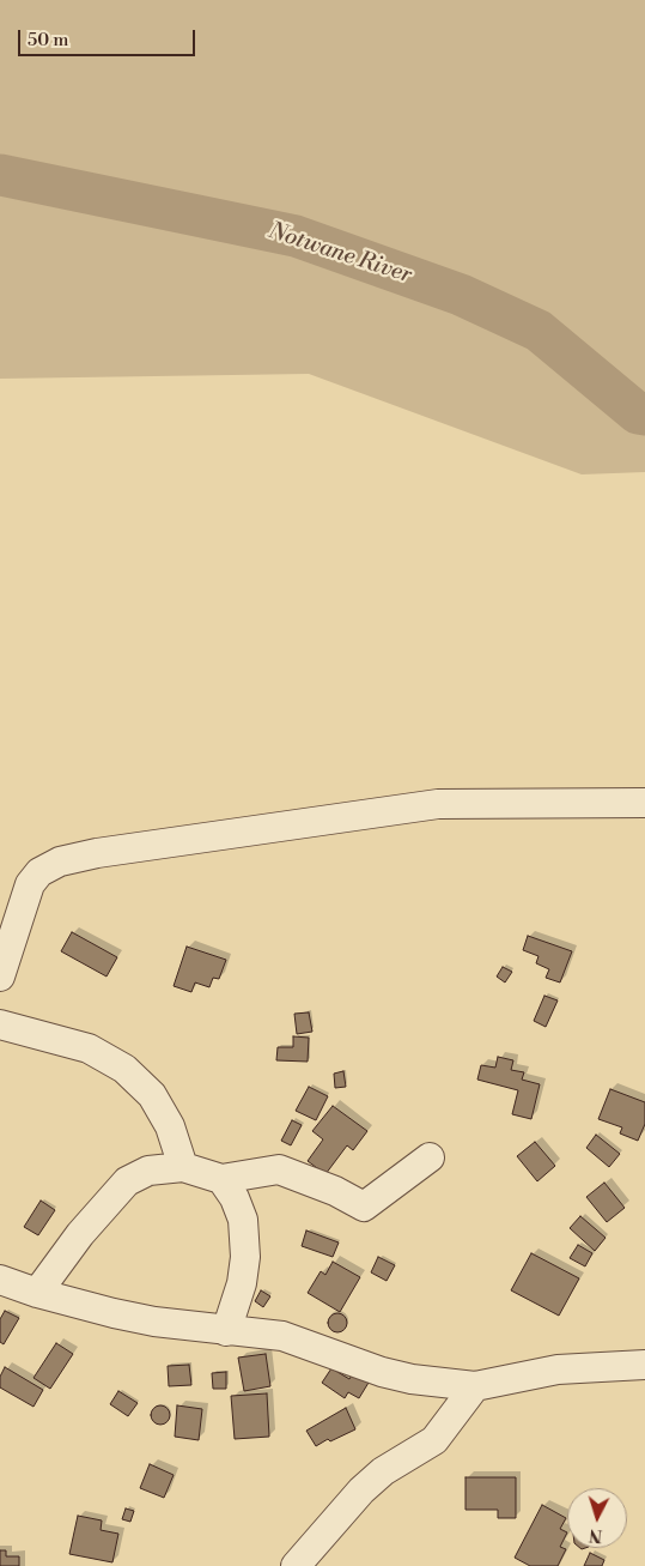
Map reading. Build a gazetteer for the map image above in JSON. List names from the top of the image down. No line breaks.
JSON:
{"water":["Notwane River"],"scale_bar":"50 m","north":"bottom"}
